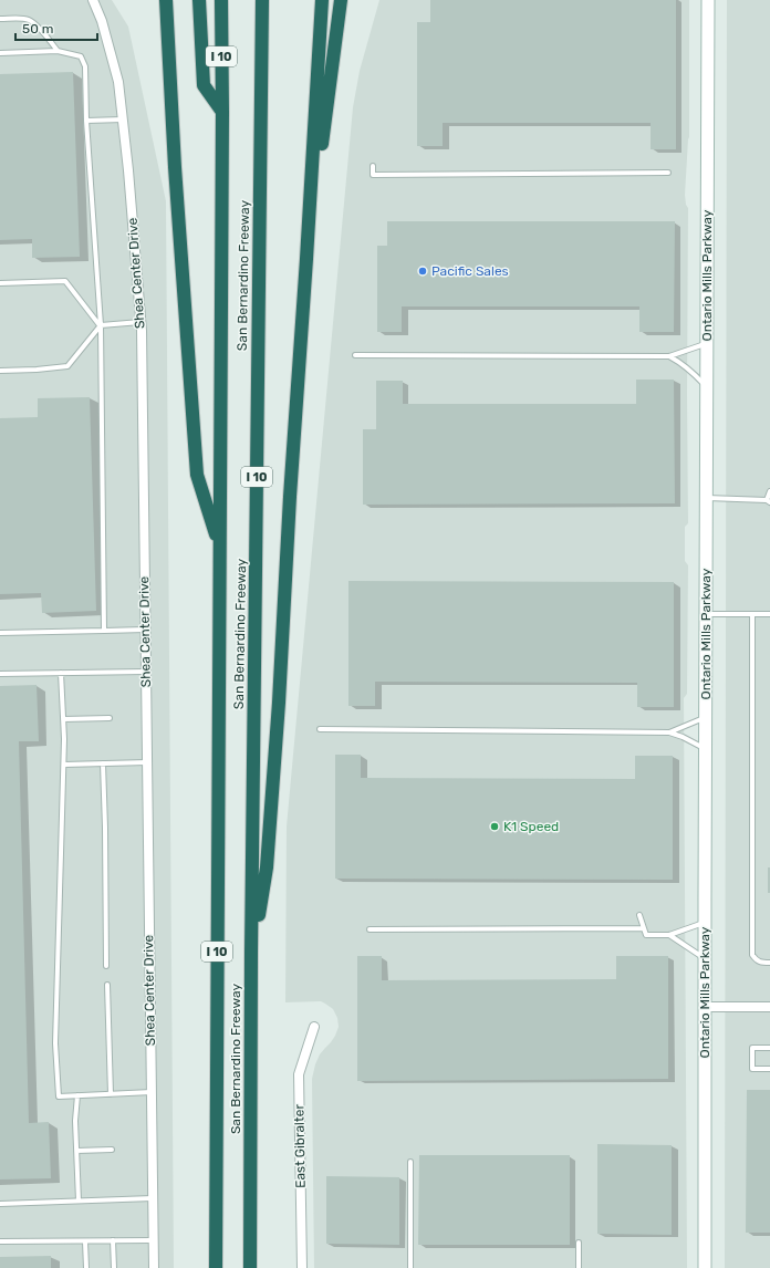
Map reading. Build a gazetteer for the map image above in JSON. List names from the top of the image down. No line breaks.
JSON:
{"streets":{"highway":["I 10","San Bernardino Freeway"],"main road":["Ontario Mills Parkway"],"street":["Shea Center Drive","East Gibralter"]},"places":["Pacific Sales","K1 Speed"],"scale_bar":"50 m"}
